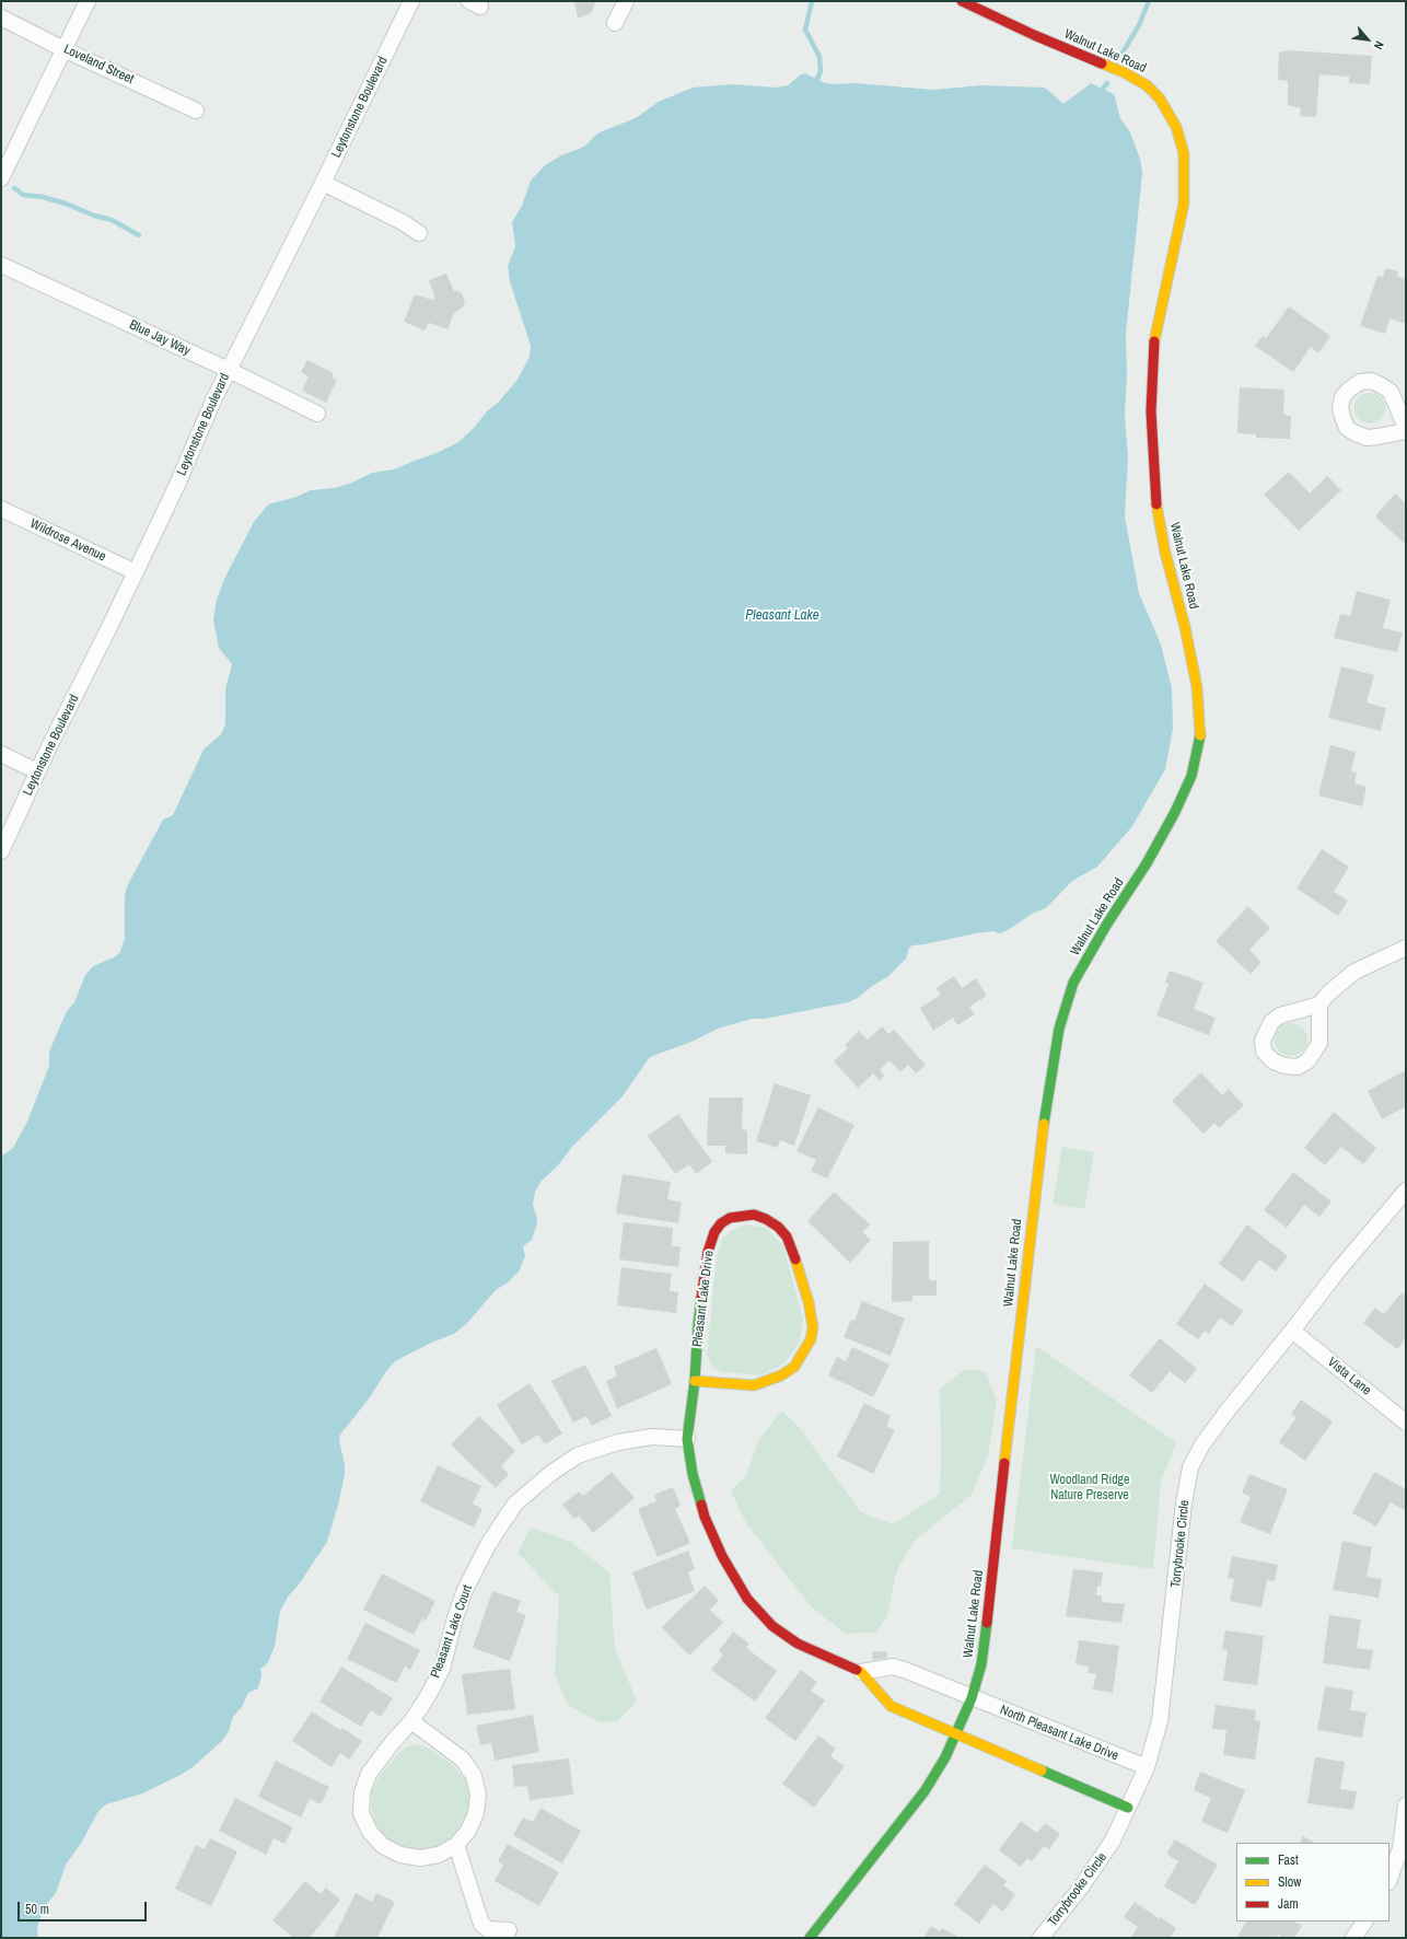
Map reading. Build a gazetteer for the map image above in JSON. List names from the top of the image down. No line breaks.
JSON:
{"streets":{"street":["Walnut Lake Road","Loveland Street","Leytonstone Boulevard","Blue Jay Way","Wildrose Avenue","Pleasant Lake Drive","Vista Lane","Torrybrooke Circle","Pleasant Lake Court","North Pleasant Lake Drive"]},"crossings":[["Walnut Lake Road","Pleasant Lake Drive"],["Walnut Lake Road","North Pleasant Lake Drive"],["Leytonstone Boulevard","Blue Jay Way"],["Leytonstone Boulevard","Wildrose Avenue"],["Pleasant Lake Drive","Pleasant Lake Court"],["Vista Lane","Torrybrooke Circle"],["Torrybrooke Circle","North Pleasant Lake Drive"]],"water":["Pleasant Lake"],"parks":["Woodland Ridge Nature Preserve"],"legend":["Fast","Slow","Jam"],"scale_bar":"50 m","north":"bottom right"}
